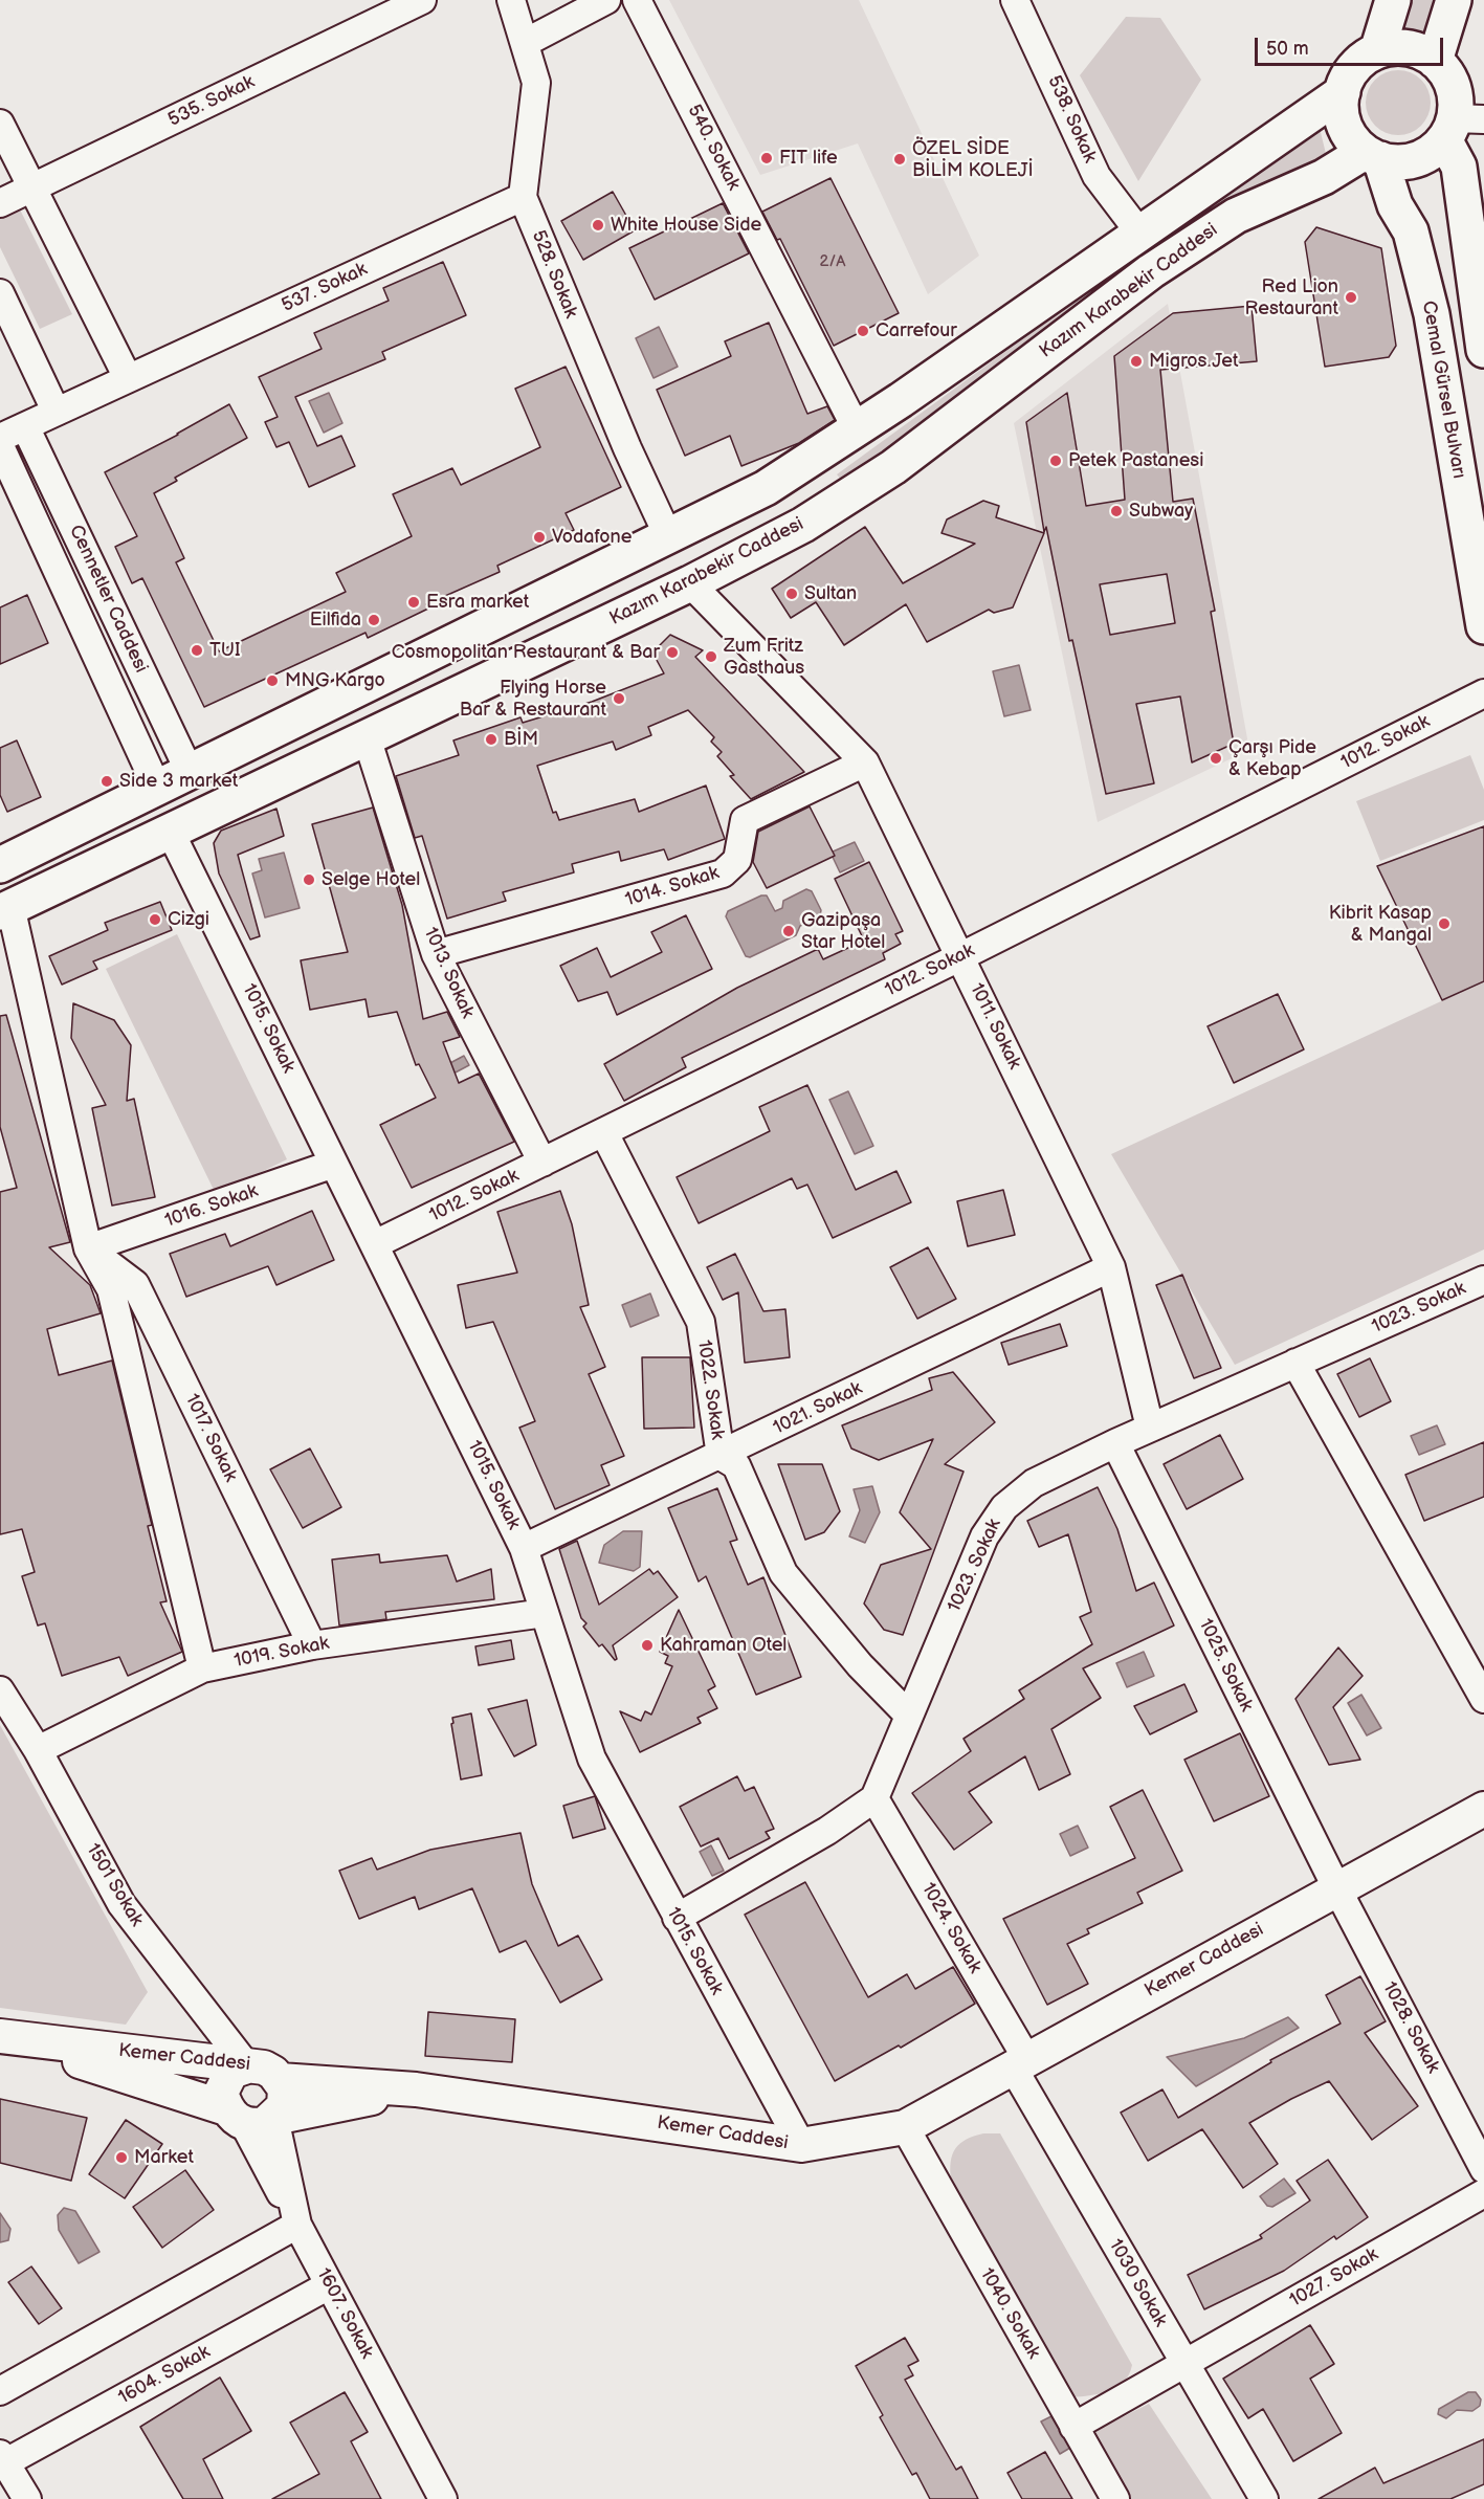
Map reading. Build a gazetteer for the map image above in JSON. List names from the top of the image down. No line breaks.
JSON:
{"streets":{"main road":["Kazım Karabekir Caddesi","Cemal Gürsel Bulvarı"],"street":["535. Sokak","538. Sokak","540. Sokak","528. Sokak","537. Sokak","Cennetler Caddesi","1012. Sokak","1014. Sokak","1013. Sokak","1011. Sokak","1015. Sokak","1016. Sokak","1023. Sokak","1022. Sokak","1021. Sokak","1017. Sokak","1019. Sokak","1025. Sokak","1501 Sokak","1024. Sokak","Kemer Caddesi","1028. Sokak","1027. Sokak","1030 Sokak","1607. Sokak","1040. Sokak","1604. Sokak"]},"crossings":[["528. Sokak","537. Sokak"],["Kazım Karabekir Caddesi","Cemal Gürsel Bulvarı"],["Kazım Karabekir Caddesi","1013. Sokak"],["Kazım Karabekir Caddesi","1011. Sokak"],["Kazım Karabekir Caddesi","1015. Sokak"],["1012. Sokak","1013. Sokak"],["1012. Sokak","1011. Sokak"],["1012. Sokak","1015. Sokak"],["1012. Sokak","1022. Sokak"],["1014. Sokak","1013. Sokak"],["1014. Sokak","1011. Sokak"],["1011. Sokak","1023. Sokak"],["1011. Sokak","1021. Sokak"],["1015. Sokak","1016. Sokak"],["1015. Sokak","1021. Sokak"],["1015. Sokak","1019. Sokak"],["1015. Sokak","Kemer Caddesi"],["1016. Sokak","1017. Sokak"],["1023. Sokak","1022. Sokak"],["1023. Sokak","1025. Sokak"],["1023. Sokak","1024. Sokak"],["1022. Sokak","1021. Sokak"],["1017. Sokak","1019. Sokak"],["1019. Sokak","1501 Sokak"],["1025. Sokak","Kemer Caddesi"],["1025. Sokak","1028. Sokak"],["1501 Sokak","Kemer Caddesi"],["1501 Sokak","1607. Sokak"],["1024. Sokak","Kemer Caddesi"],["1024. Sokak","1030 Sokak"],["Kemer Caddesi","1028. Sokak"],["Kemer Caddesi","1030 Sokak"],["Kemer Caddesi","1607. Sokak"],["Kemer Caddesi","1040. Sokak"],["1027. Sokak","1030 Sokak"],["1027. Sokak","1040. Sokak"],["1607. Sokak","1604. Sokak"]],"places":["FIT life","ÖZEL SİDE BİLİM KOLEJİ","White House Side","Red Lion Restaurant","Carrefour","Migros Jet","Petek Pastanesi","Subway","Vodafone","Sultan","Esra market","Eilfida","TUI","Cosmopolitan Restaurant & Bar","Zum Fritz Gasthaus","MNG Kargo","Flying Horse Bar & Restaurant","BİM","Çarşı Pide & Kebap","Side 3 market","Selge Hotel","Cizgi","Kibrit Kasap & Mangal","Gazipaşa Star Hotel","Kahraman Otel","Market"],"house_numbers":["2/A"],"scale_bar":"50 m"}
